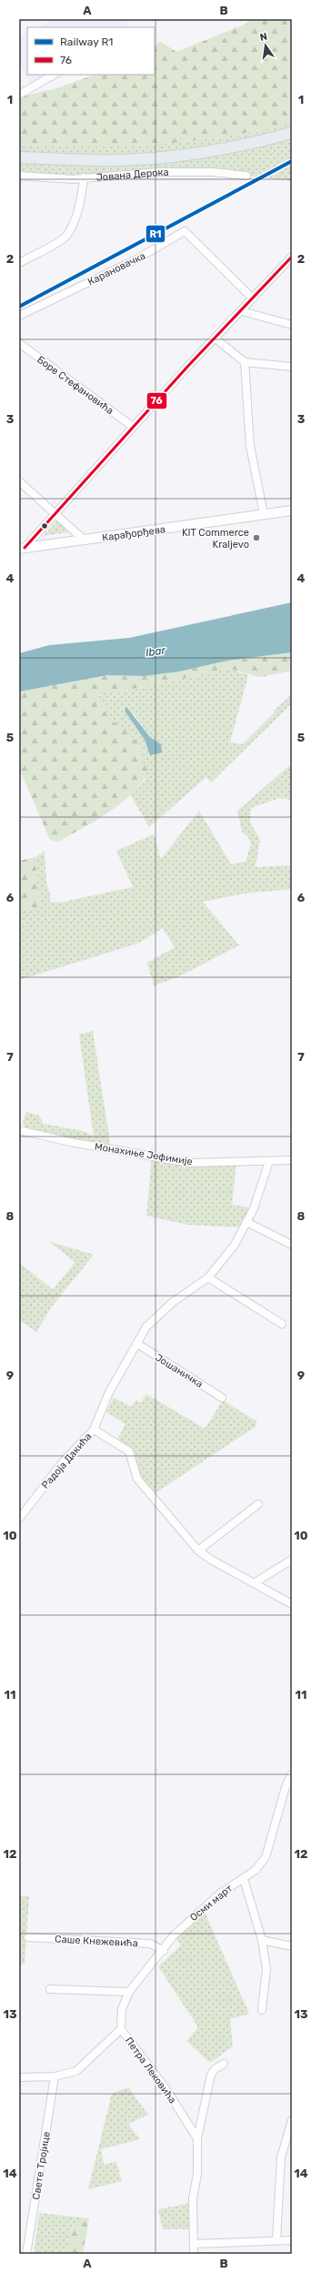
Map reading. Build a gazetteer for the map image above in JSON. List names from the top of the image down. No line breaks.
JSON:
{"streets":{"main road":["Јована Дерока"],"street":["Карановачка","Боре Стефановића","Карађорђева","Монахиње Јефимије","Јошаничка","Радоја Дакића","Осми март","Саше Кнежевића","Петра Лековића","Свете Тројице"]},"crossings":[["Осми март","Саше Кнежевића"],["Осми март","Петра Лековића"],["Петра Лековића","Свете Тројице"]],"water":["Ibar"],"places":["KIT Commerce Kraljevo"],"lines":["rail line R1","transit line 76"],"legend":["Railway R1","76"],"north":"top","grid":{"columns":["A","B"],"rows":["1","2","3","4","5","6","7","8","9","10","11","12","13","14"]}}
